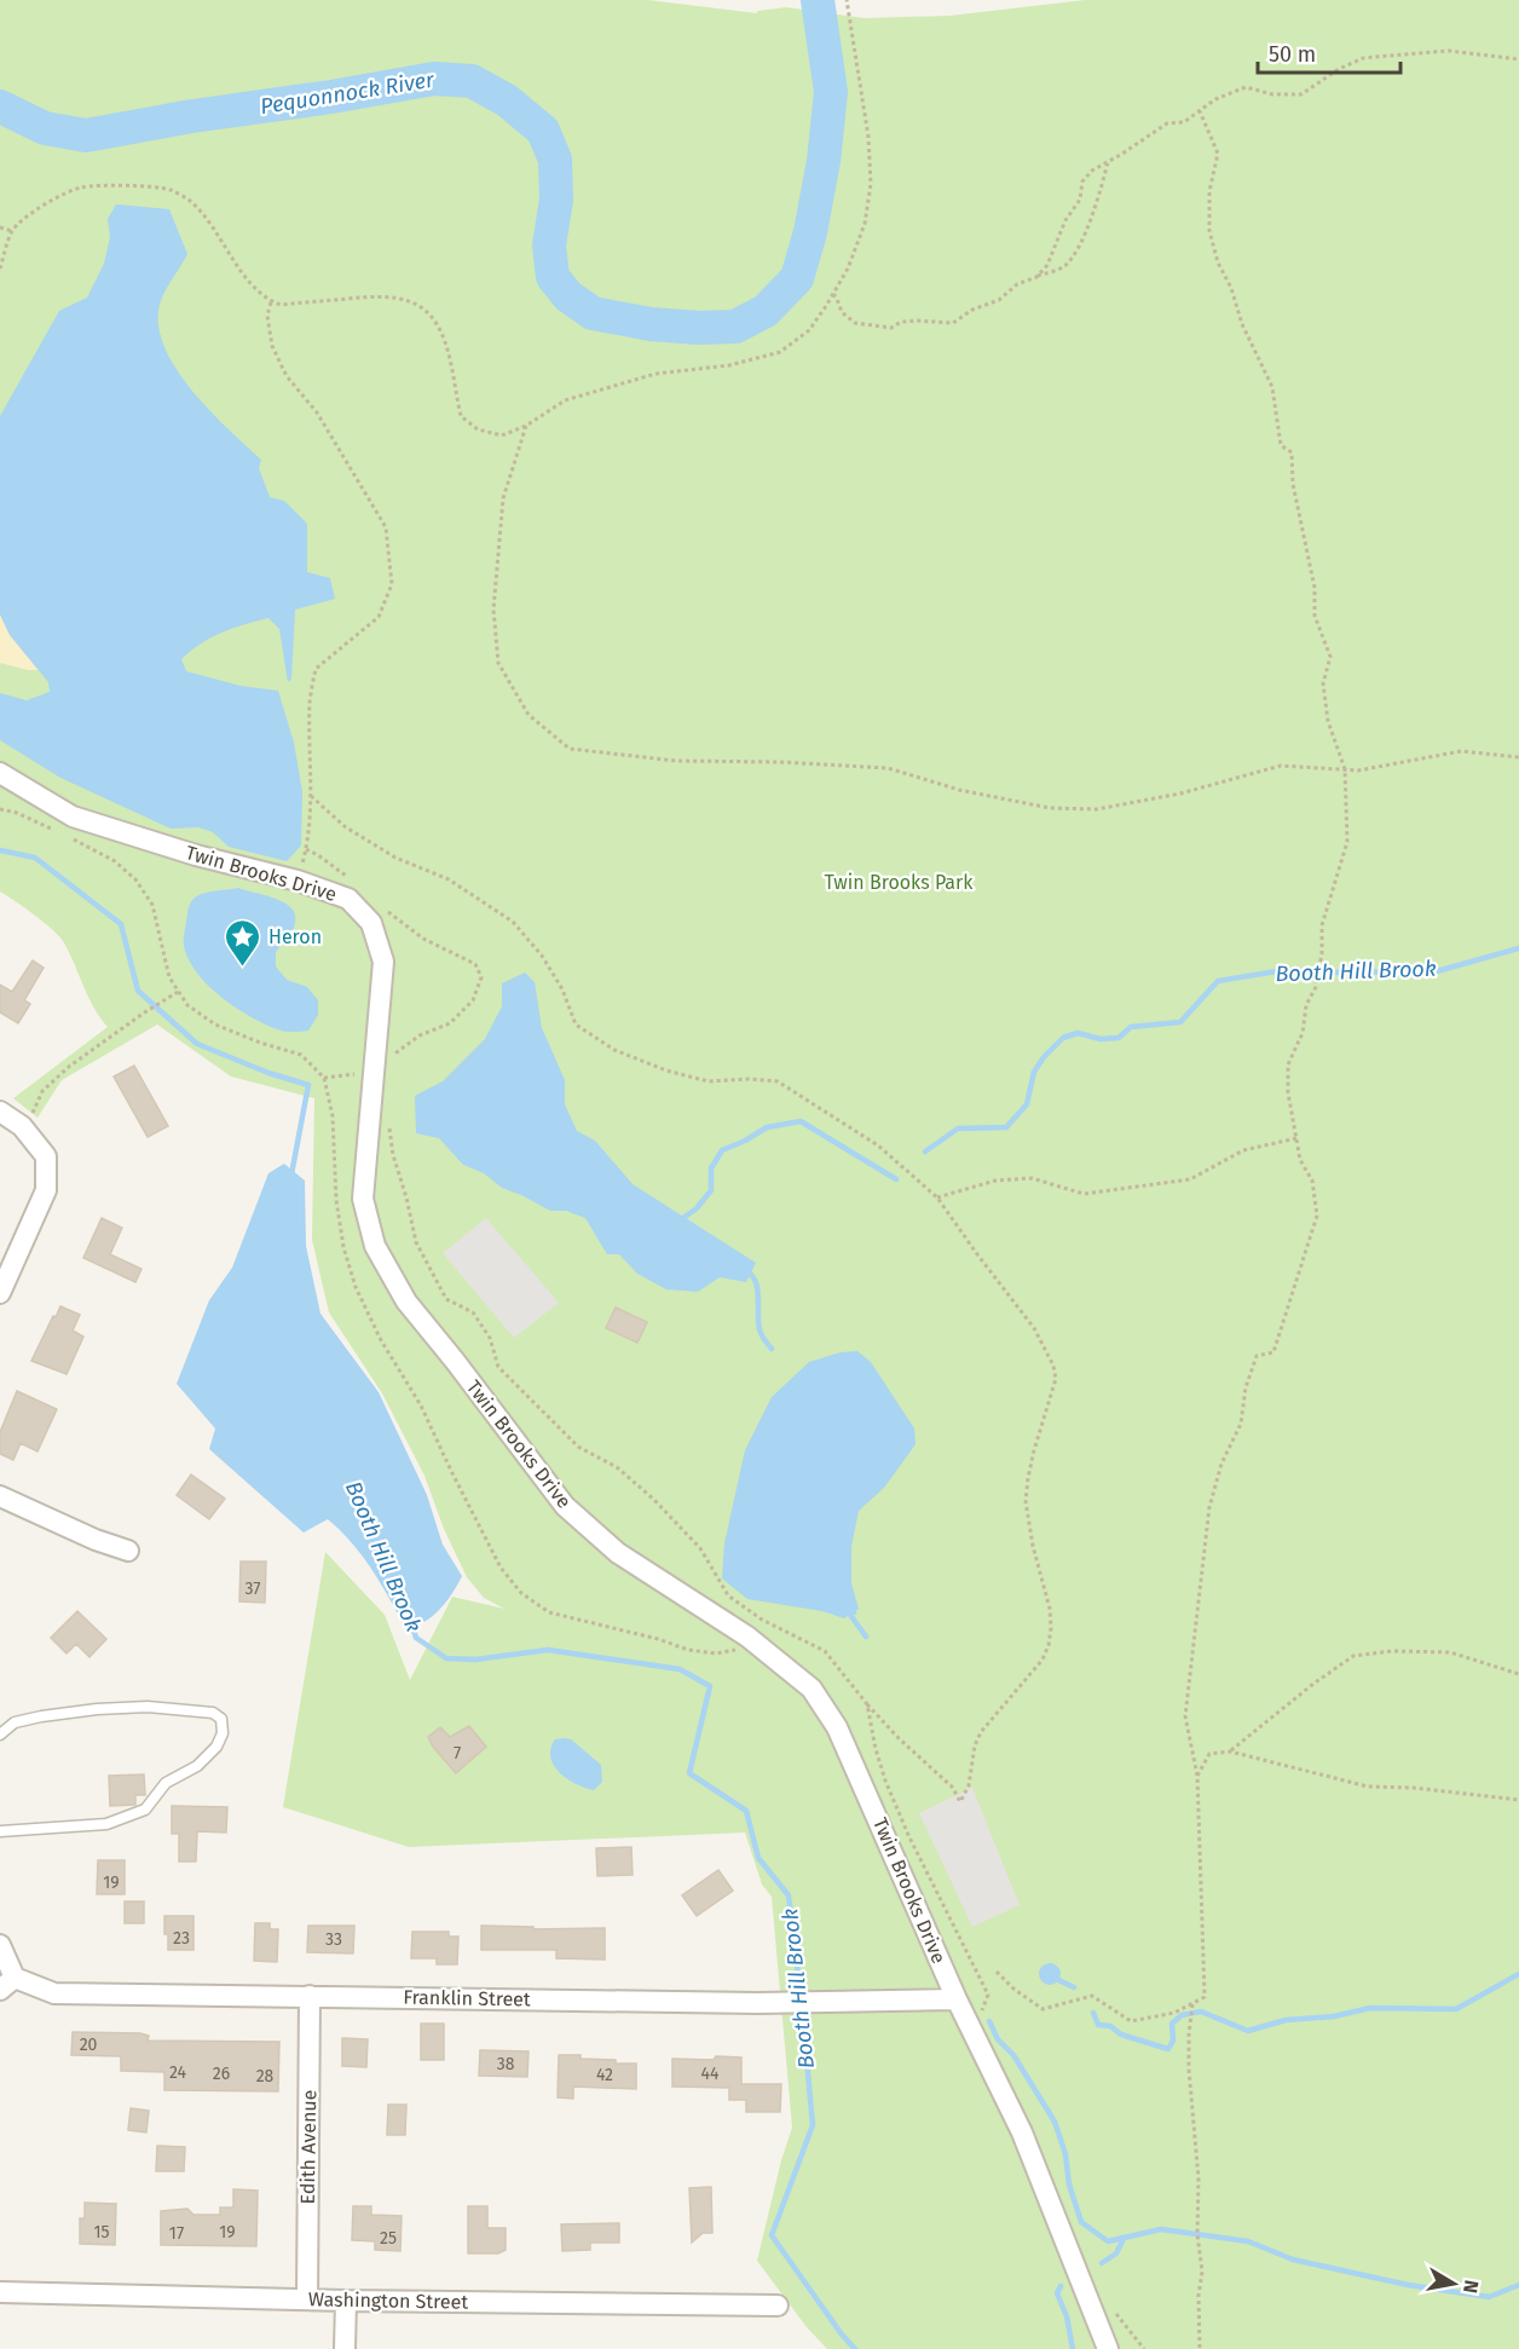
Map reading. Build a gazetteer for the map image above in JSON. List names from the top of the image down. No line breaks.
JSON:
{"streets":{"street":["Twin Brooks Drive","Franklin Street","Edith Avenue","Washington Street"]},"crossings":[["Twin Brooks Drive","Franklin Street"],["Franklin Street","Edith Avenue"],["Edith Avenue","Washington Street"]],"water":["Pequonnock River","Booth Hill Brook"],"parks":["Twin Brooks Park"],"places":{"place":["Heron"]},"house_numbers":["37","7","19","23","33","20","38","24","26","44","42","28","15","19","17","25"],"scale_bar":"50 m","north":"right"}
